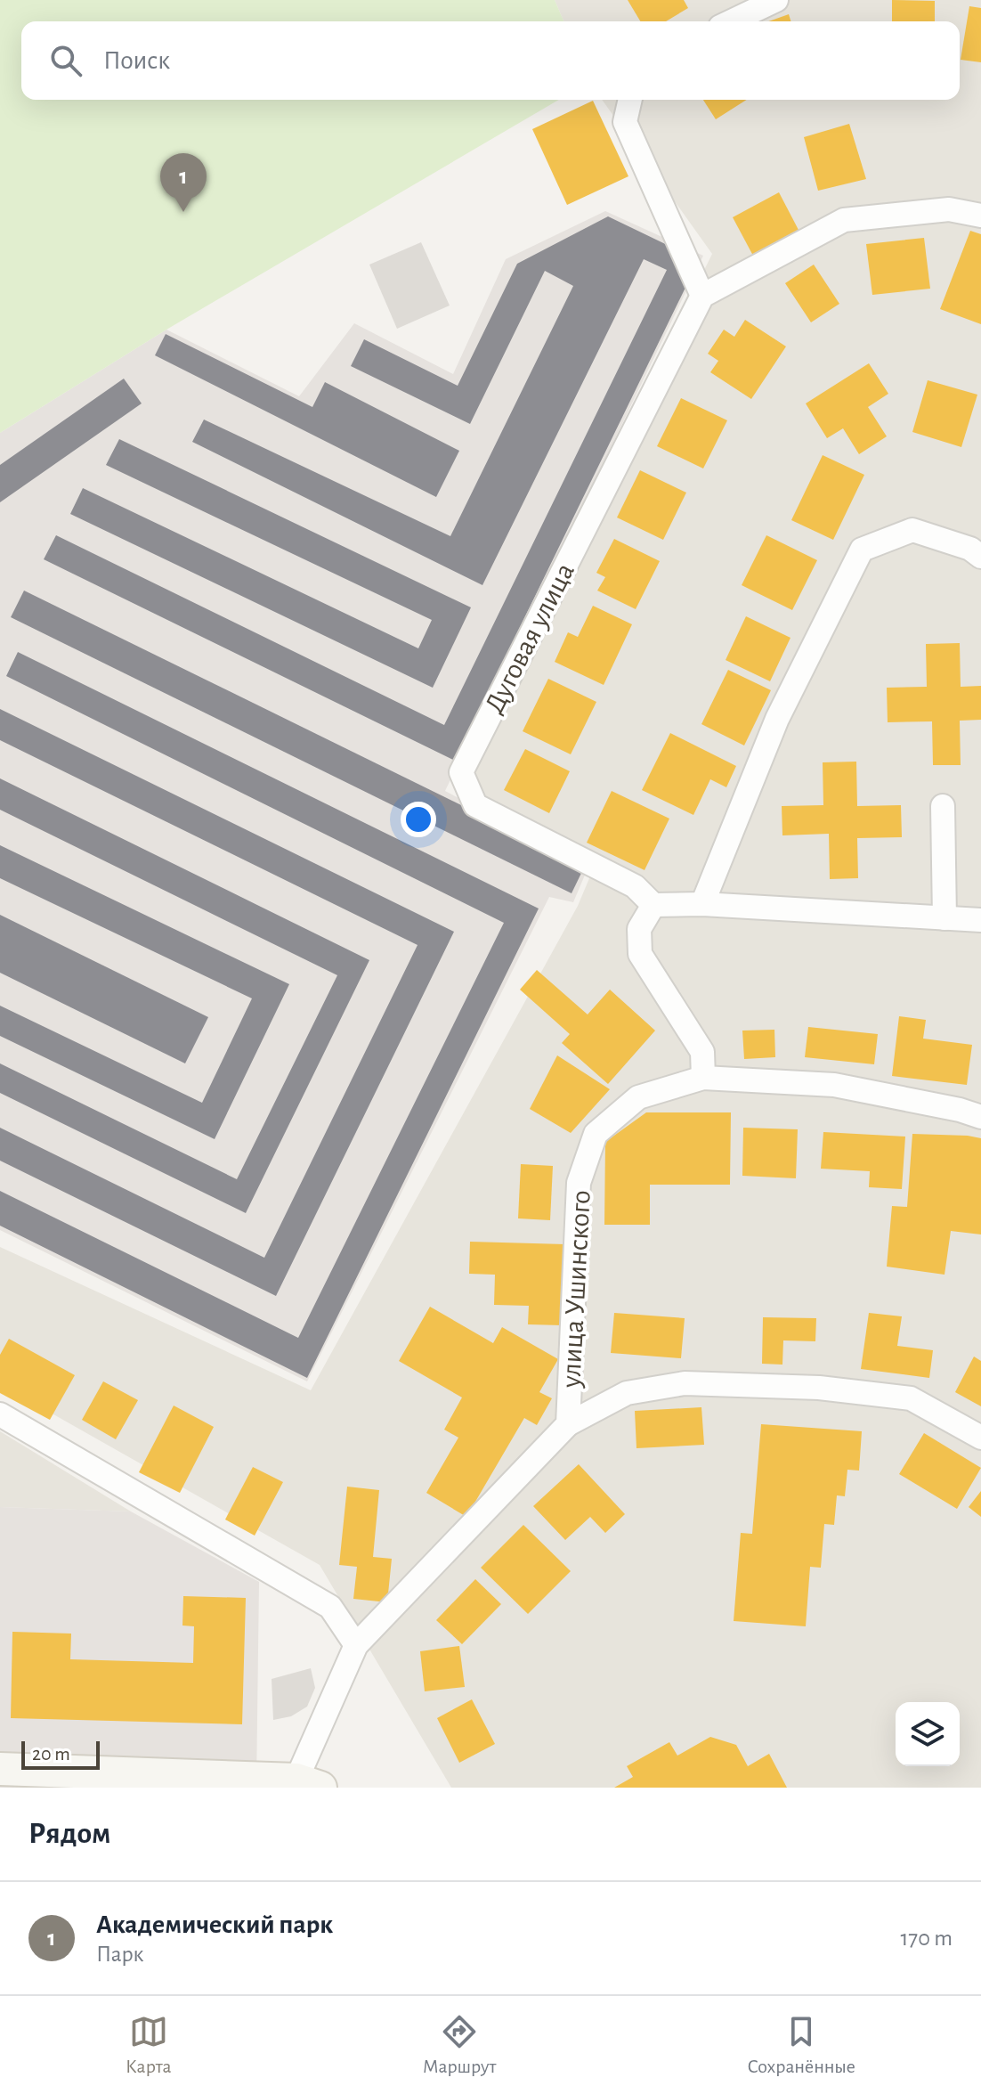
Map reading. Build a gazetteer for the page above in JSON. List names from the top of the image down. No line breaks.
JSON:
{"streets":{"street":["Дуговая улица","улица Ушинского"]},"scale_bar":"20 m","page":{"search":"Поиск","pins":"1","scale":"20 m","heading":"Рядом","list":[{"mark":"1","name":"Академический парк","note":"Парк","value":"170 m"}],"nav":["Карта","Маршрут","Сохранённые"]}}
